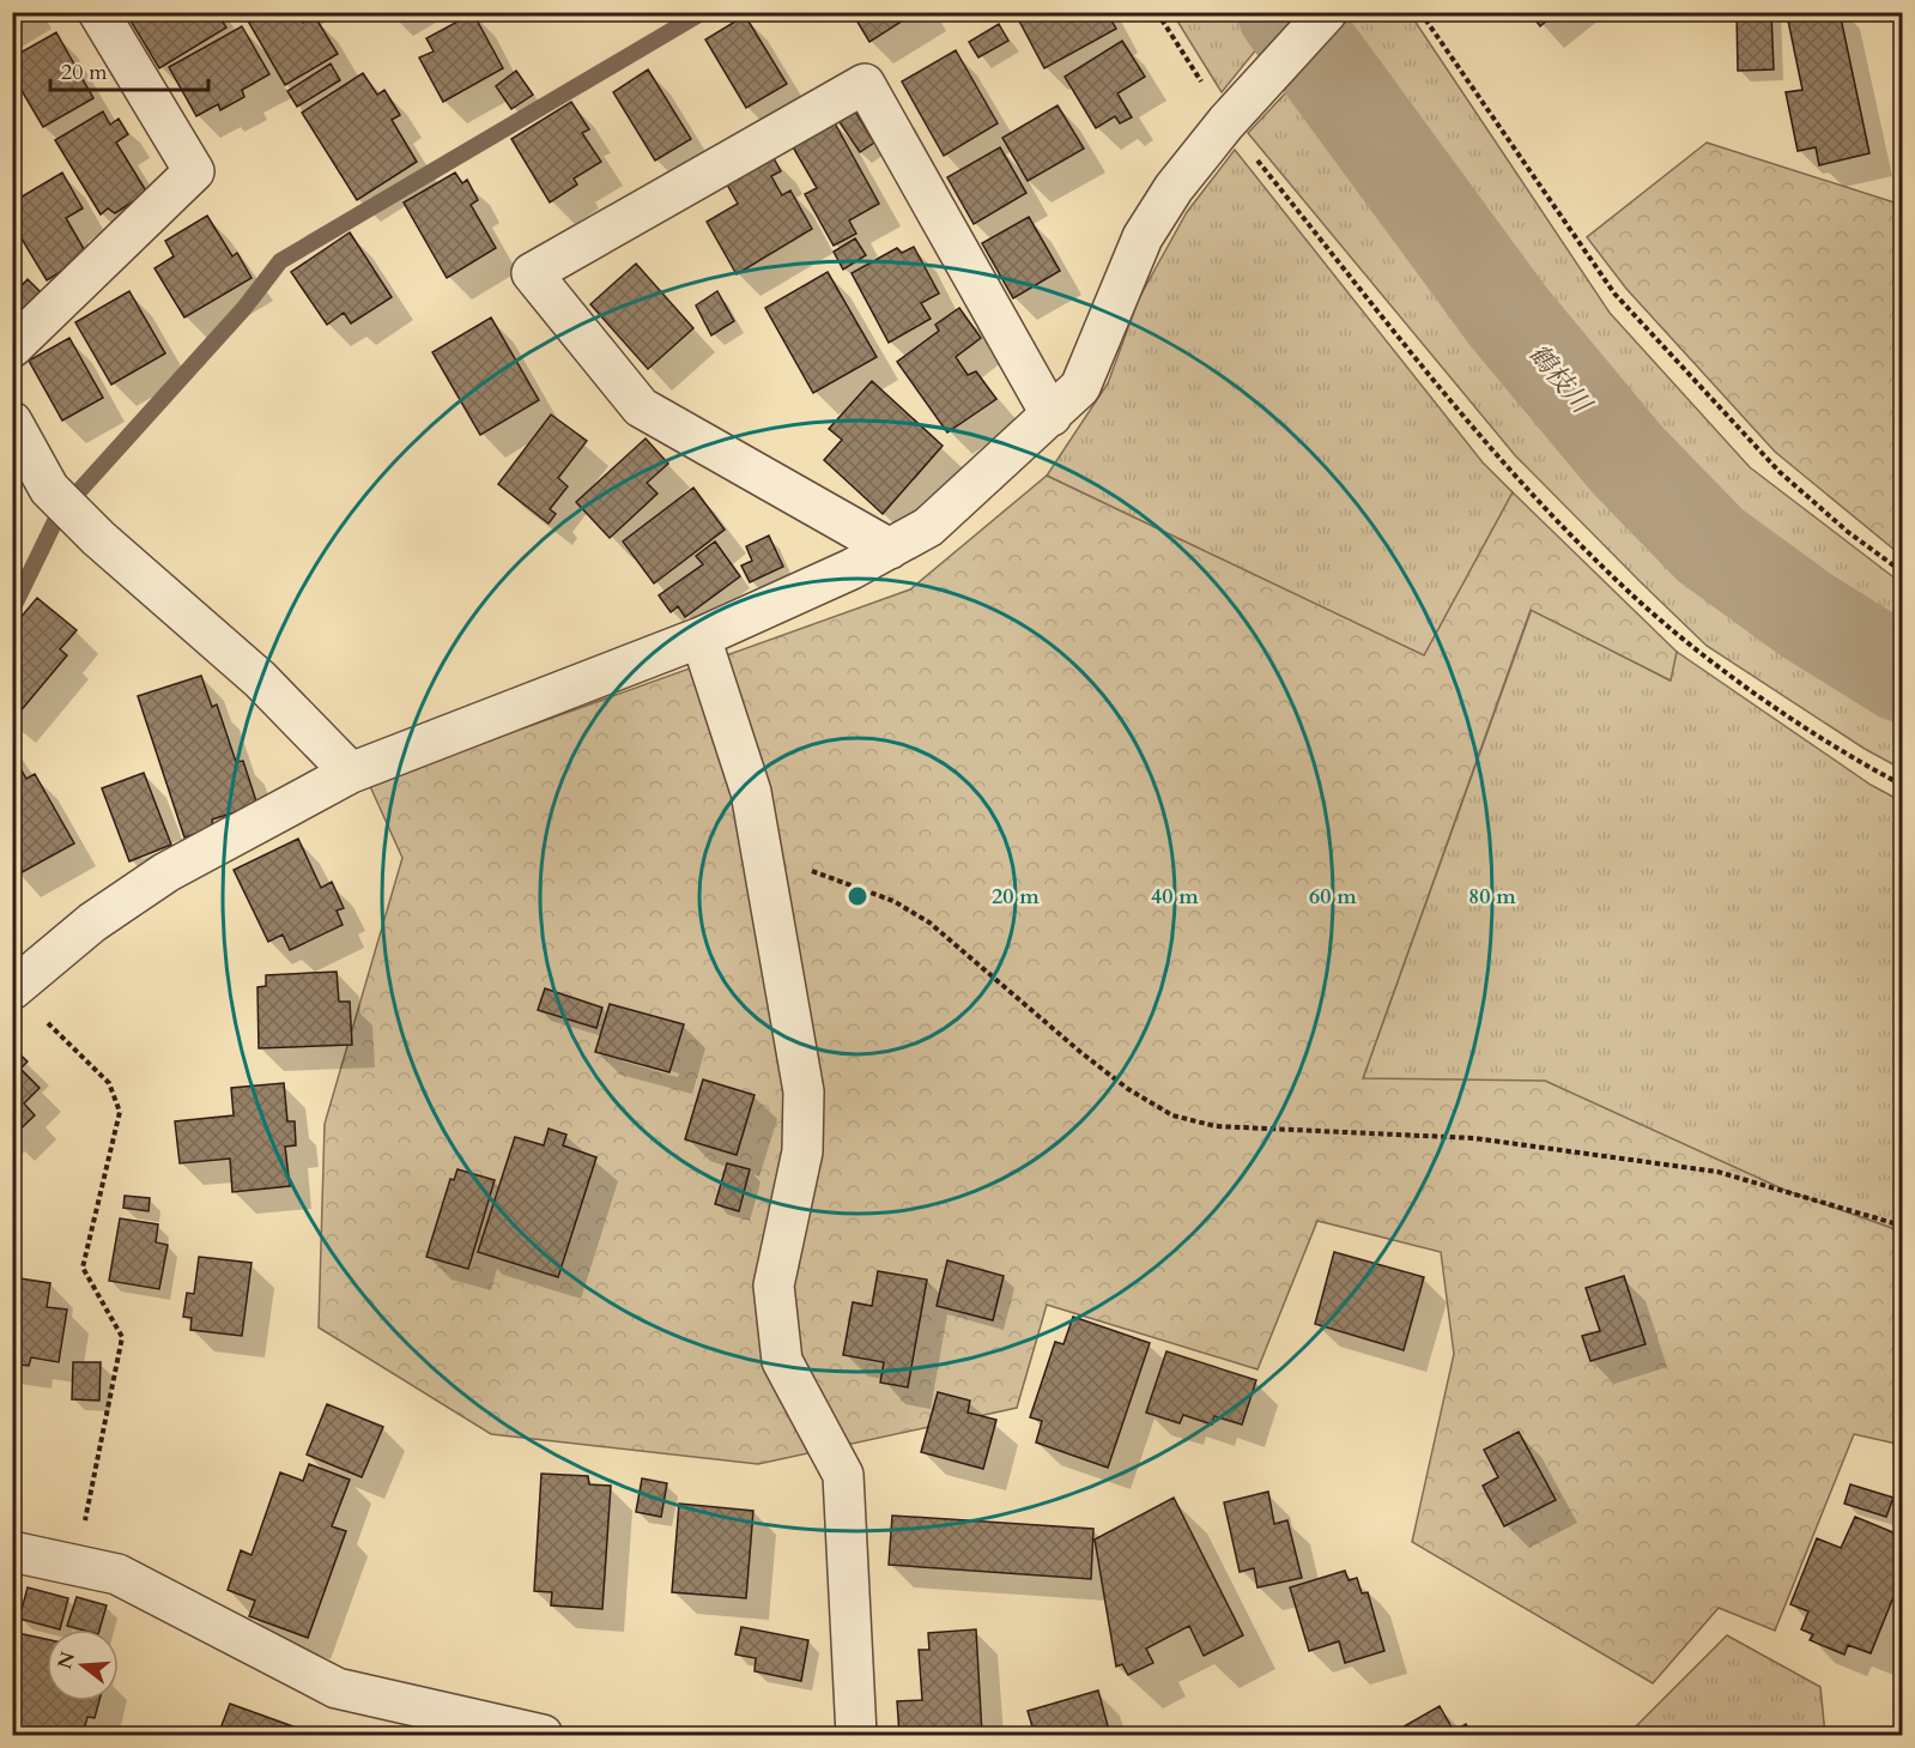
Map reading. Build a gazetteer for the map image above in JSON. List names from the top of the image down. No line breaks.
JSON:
{"water":["鶴枝川"],"scale_bar":"20 m","north":"left","rings":["20 m","40 m","60 m","80 m"]}
